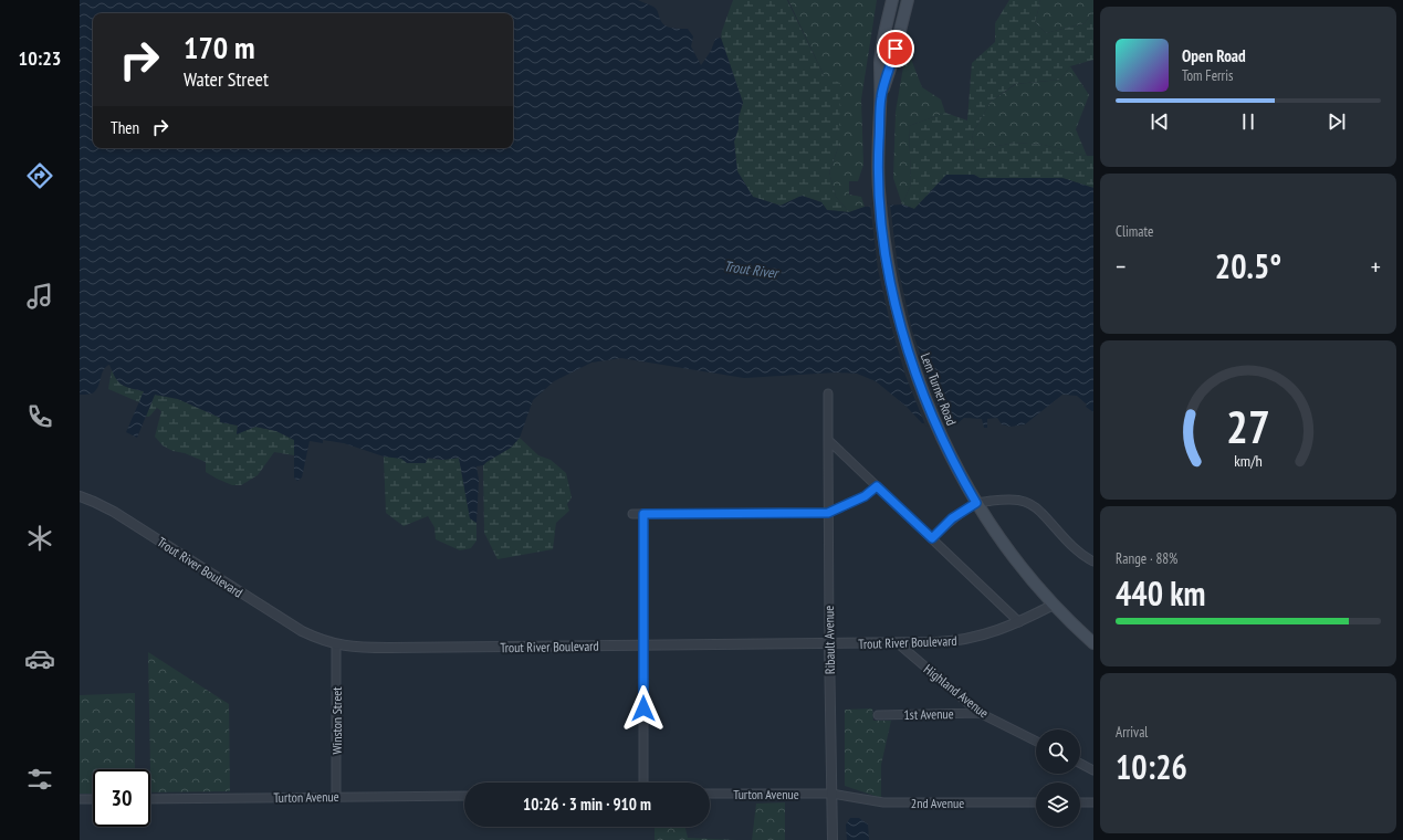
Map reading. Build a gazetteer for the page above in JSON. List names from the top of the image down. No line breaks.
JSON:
{"streets":{"main road":["Lem Turner Road"],"street":["Trout River Boulevard","Ribault Avenue","Highland Avenue","1st Avenue","Winston Street","Turton Avenue","2nd Avenue"]},"crossings":[["Lem Turner Road","Trout River Boulevard"],["Trout River Boulevard","Ribault Avenue"],["Trout River Boulevard","Highland Avenue"],["Trout River Boulevard","Winston Street"],["Ribault Avenue","Turton Avenue"],["Ribault Avenue","2nd Avenue"],["Highland Avenue","1st Avenue"],["Winston Street","Turton Avenue"],["Turton Avenue","2nd Avenue"]],"water":["Trout River"],"page":{"tabs":"10:23","turn":["170 m","Water Street"],"song":["Open Road","Tom Ferris"],"then":"Then","tile":["Climate",["Range · 88%","440 km"],["Arrival","10:26"]],"heat":["−","20.5°","+"],"limit":"30","trip":"10:26 · 3 min · 910 m","gauge":["27","km/h"]}}
